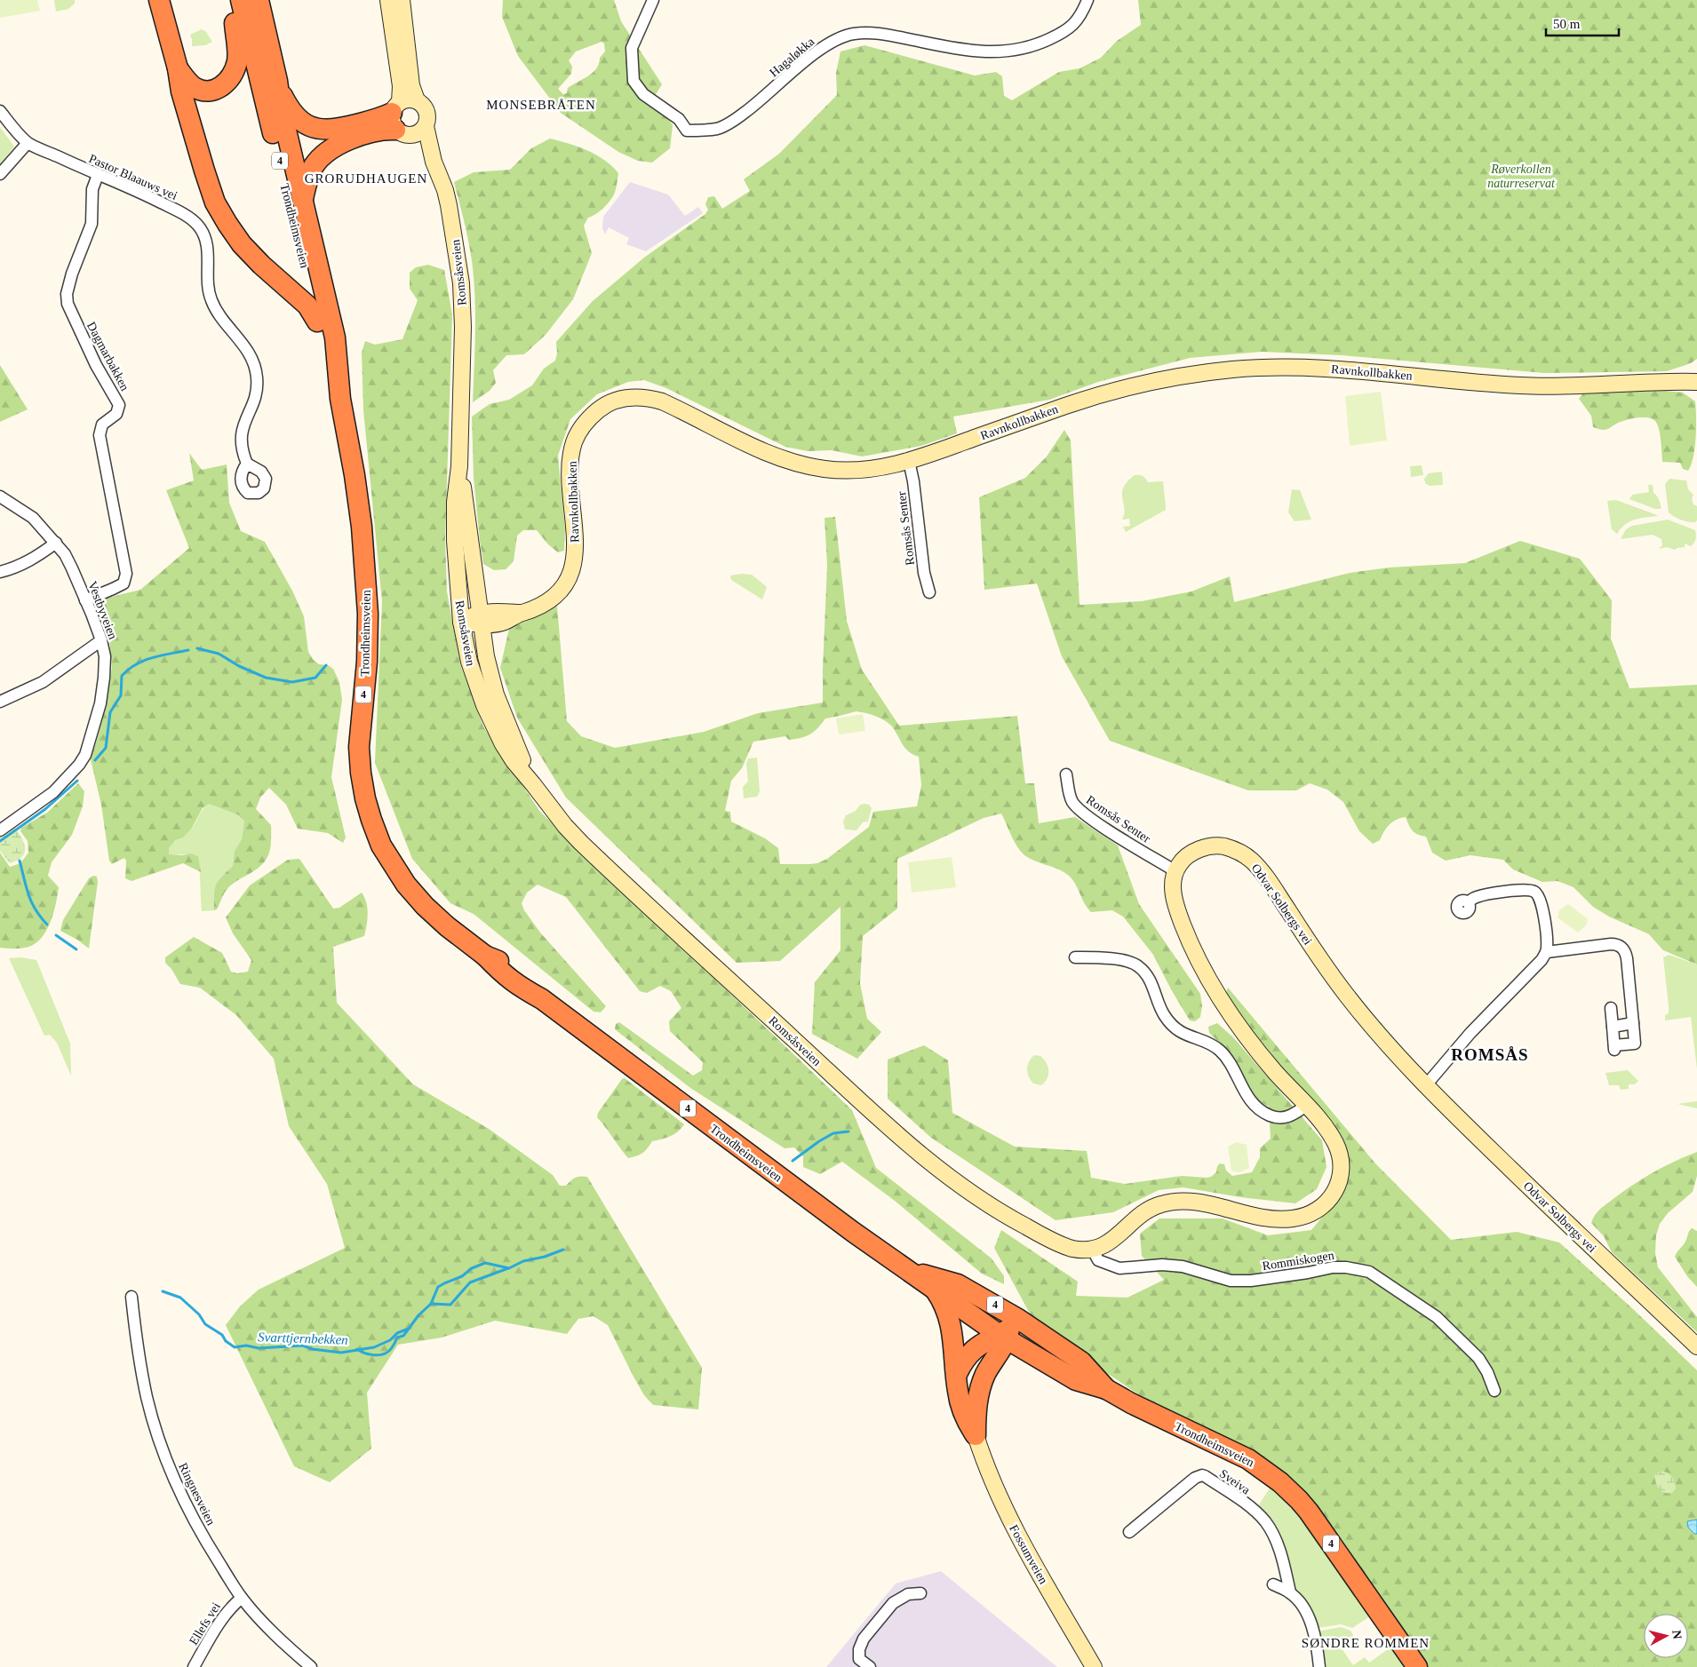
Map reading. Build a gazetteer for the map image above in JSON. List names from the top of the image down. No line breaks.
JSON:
{"streets":{"highway":["4","Trondheimsveien"],"street":["Hagaløkka","Pastor Blaauws vei","Romsåsveien","Dagmarbakken","Ravnkollbakken","Romsås Senter","Vestbyveien","Odvar Solbergs vei","Rommiskogen","Sveiva","Ringnesveien","Fossumveien","Ellefs vei"]},"crossings":[["Pastor Blaauws vei","Dagmarbakken"],["Romsåsveien","Ravnkollbakken"],["Romsåsveien","Rommiskogen"],["Dagmarbakken","Vestbyveien"],["Ravnkollbakken","Romsås Senter"],["Romsås Senter","Odvar Solbergs vei"],["Ringnesveien","Ellefs vei"]],"districts":["MONSEBRÅTEN","GRORUDHAUGEN","ROMSÅS","SØNDRE ROMMEN"],"water":["Svarttjernbekken"],"parks":["Røverkollen naturreservat"],"scale_bar":"50 m","north":"right"}
